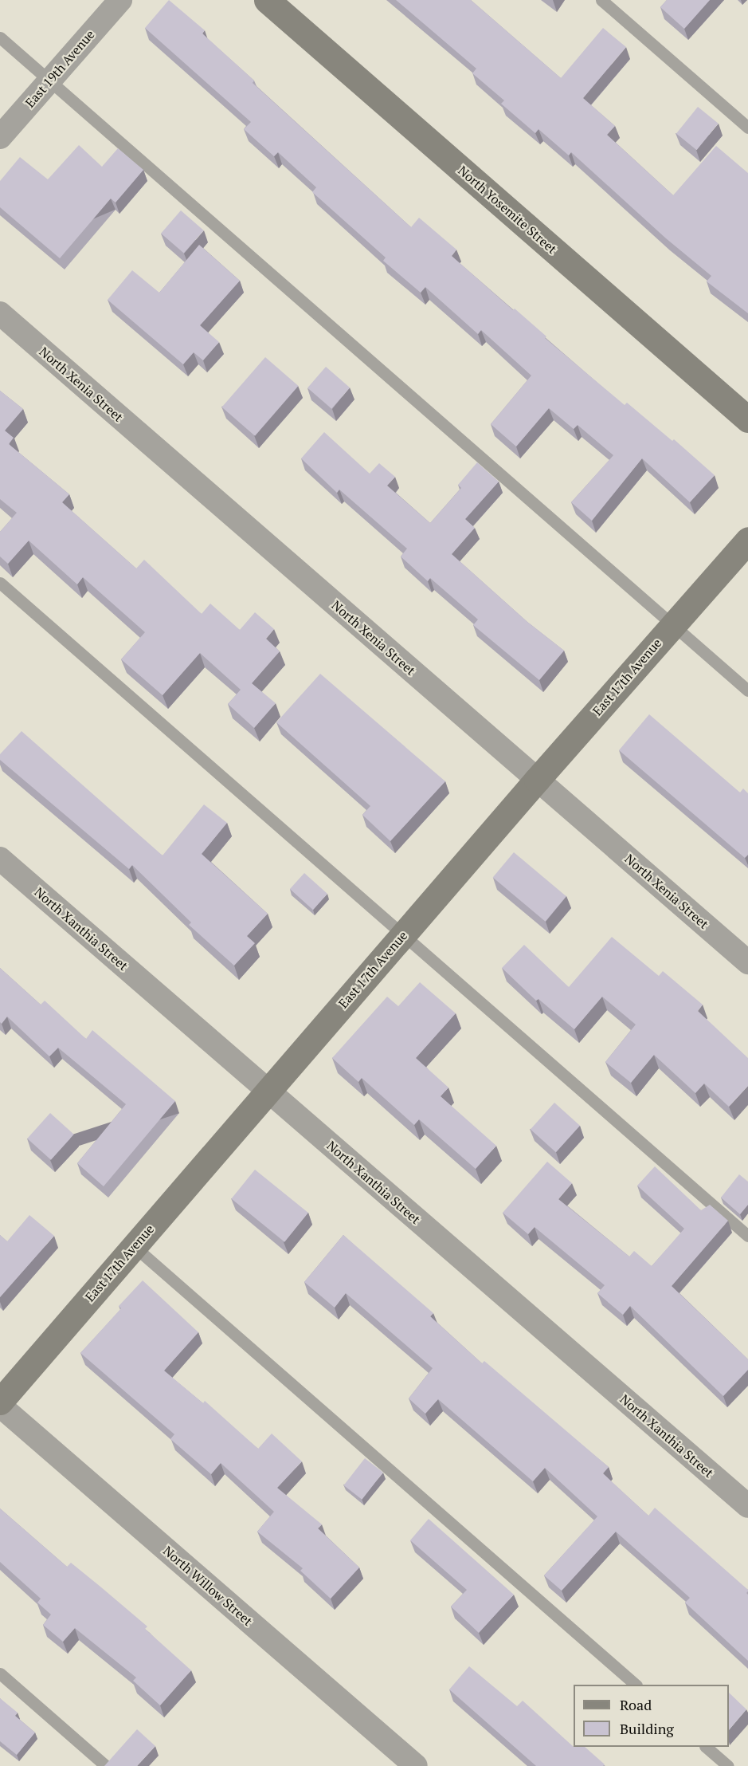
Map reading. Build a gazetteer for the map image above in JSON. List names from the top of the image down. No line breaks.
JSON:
{"streets":{"street":["East 19th Avenue","North Yosemite Street","North Xenia Street","East 17th Avenue","North Xanthia Street","North Willow Street"]},"crossings":[["North Xenia Street","East 17th Avenue"],["East 17th Avenue","North Xanthia Street"]],"legend":["Road","Building"]}
